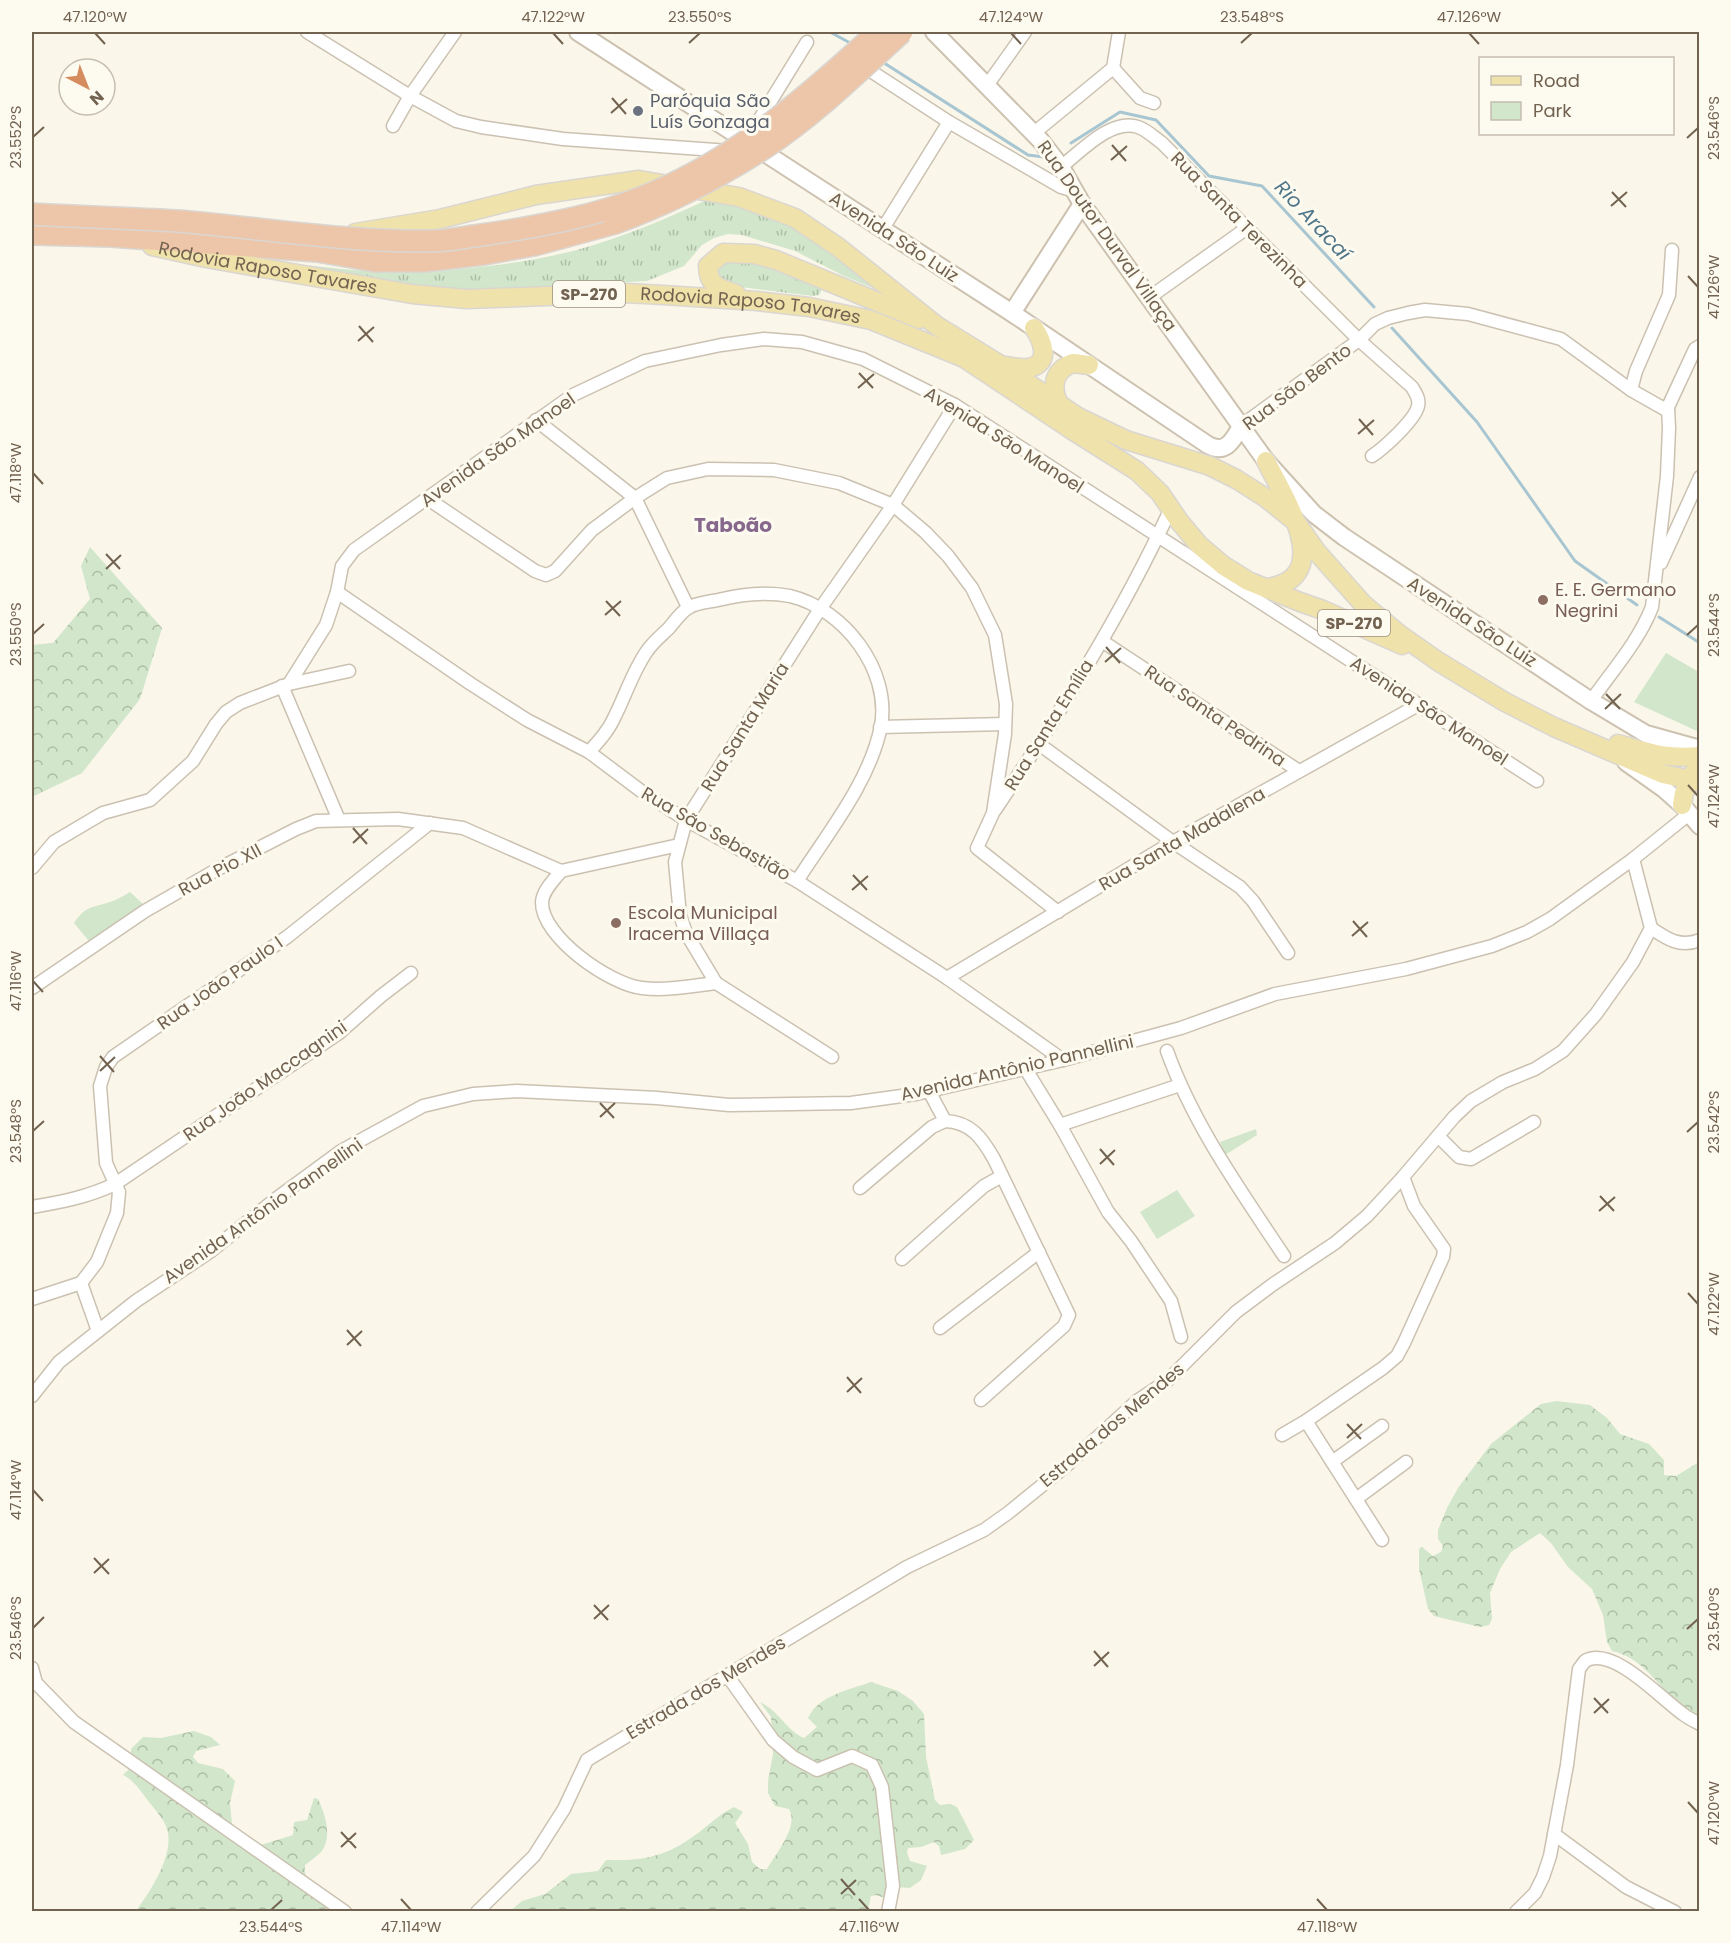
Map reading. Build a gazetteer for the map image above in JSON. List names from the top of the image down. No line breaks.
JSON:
{"streets":{"highway":["Rodovia Raposo Tavares","SP-270"],"main road":["Rua Doutor Durval Villaça","Avenida São Luiz","Rua São Bento"],"street":["Rua Santa Terezinha","Avenida São Manoel","Rua Santa Pedrina","Rua Santa Emília","Rua Santa Maria","Rua São Sebastião","Rua Santa Madalena","Rua Pio XII","Rua João Paulo I","Avenida Antônio Pannellini","Rua João Maccagnini","Estrada dos Mendes"]},"crossings":[["Rua Santa Terezinha","Rua Doutor Durval Villaça"],["Rua Santa Terezinha","Rua São Bento"],["Rua Doutor Durval Villaça","Avenida São Luiz"],["Rua Doutor Durval Villaça","Rua São Bento"],["Avenida São Luiz","Rua São Bento"],["Rodovia Raposo Tavares","SP-270"],["SP-270","Rua Santa Emília"],["Avenida São Manoel","Rua Santa Emília"],["Avenida São Manoel","Rua Santa Maria"],["Avenida São Manoel","Rua São Sebastião"],["Avenida São Manoel","Rua Santa Madalena"],["Rua Santa Pedrina","Rua Santa Emília"],["Rua Santa Pedrina","Rua Santa Madalena"],["Rua Santa Maria","Rua São Sebastião"],["Rua São Sebastião","Rua Santa Madalena"],["Rua São Sebastião","Avenida Antônio Pannellini"],["Rua Pio XII","Rua João Paulo I"],["Rua João Paulo I","Rua João Maccagnini"]],"districts":["Taboão"],"water":["Rio Aracaí"],"places":["Paróquia São Luís Gonzaga","E. E. Germano Negrini","Escola Municipal Iracema Villaça"],"legend":["Road","Park"],"north":"bottom right","coordinates":["47.120°W","47.122°W","23.550°S","47.124°W","23.548°S","47.126°W","23.546°S","23.552°S","47.118°W","23.544°S","47.116°W","23.542°S","47.114°W","23.540°S"]}
